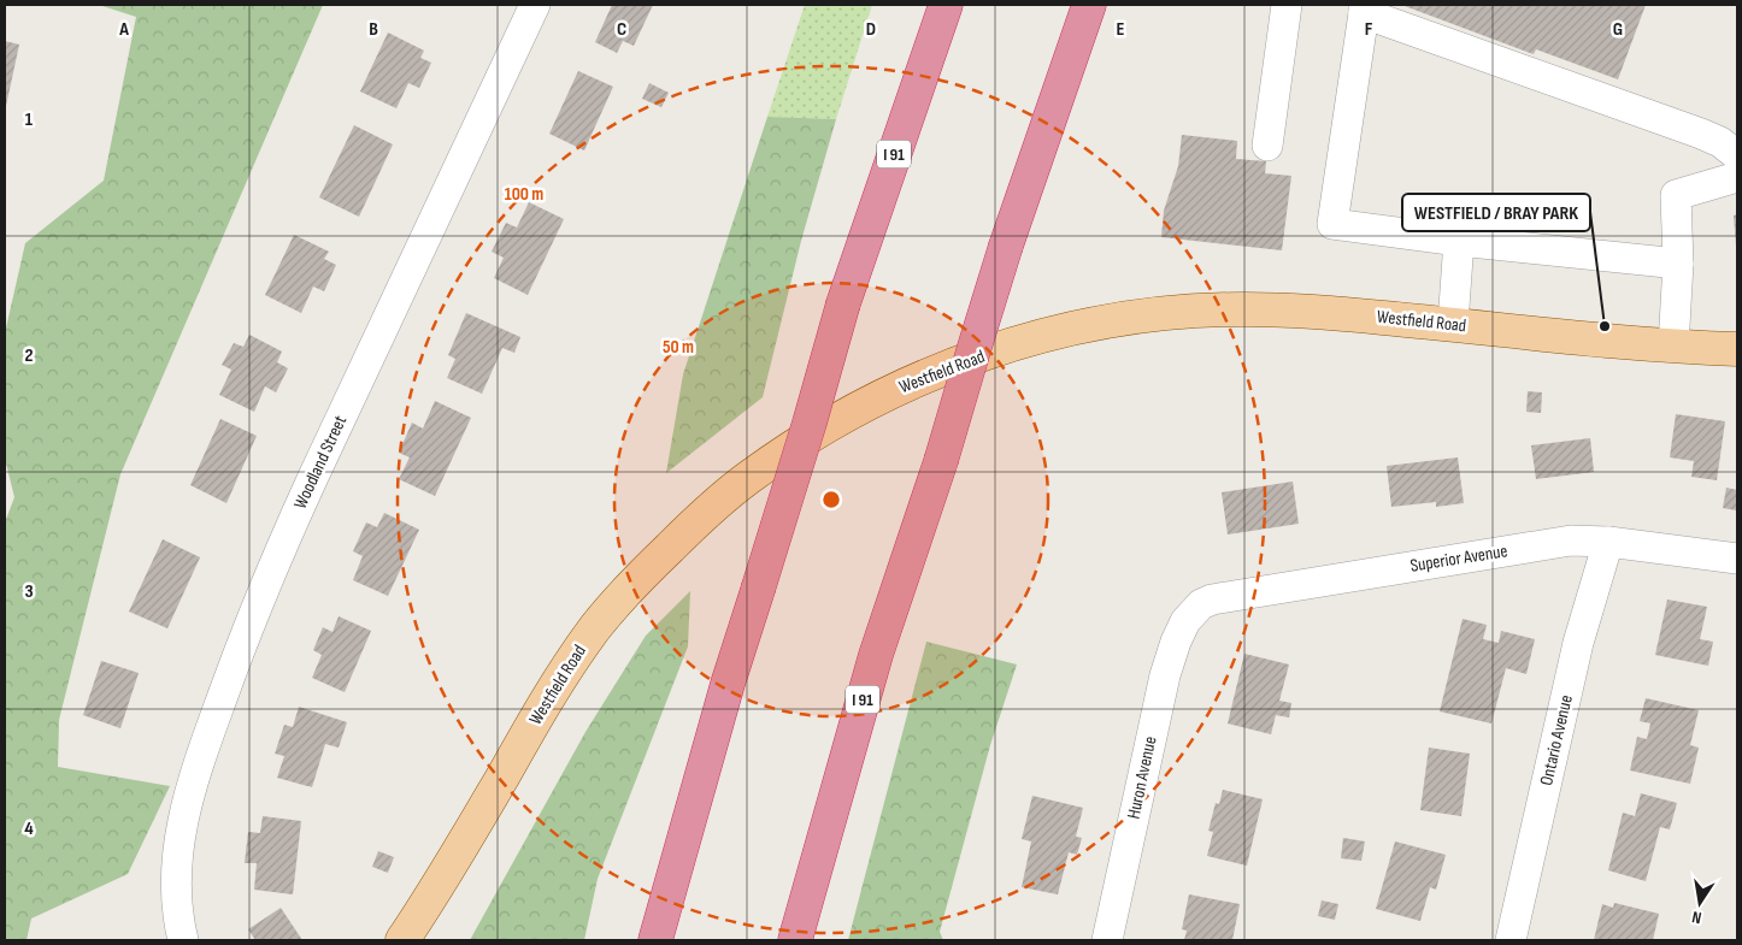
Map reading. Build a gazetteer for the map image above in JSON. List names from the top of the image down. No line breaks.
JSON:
{"streets":{"highway":["I 91"],"main road":["Westfield Road"],"street":["Woodland Street","Superior Avenue","Ontario Avenue","Huron Avenue"]},"crossings":[["Superior Avenue","Ontario Avenue"],["Superior Avenue","Huron Avenue"]],"places":["WESTFIELD / BRAY PARK"],"north":"bottom","grid":{"columns":["A","B","C","D","E","F","G"],"rows":["1","2","3","4"]},"rings":["100 m","50 m"]}
